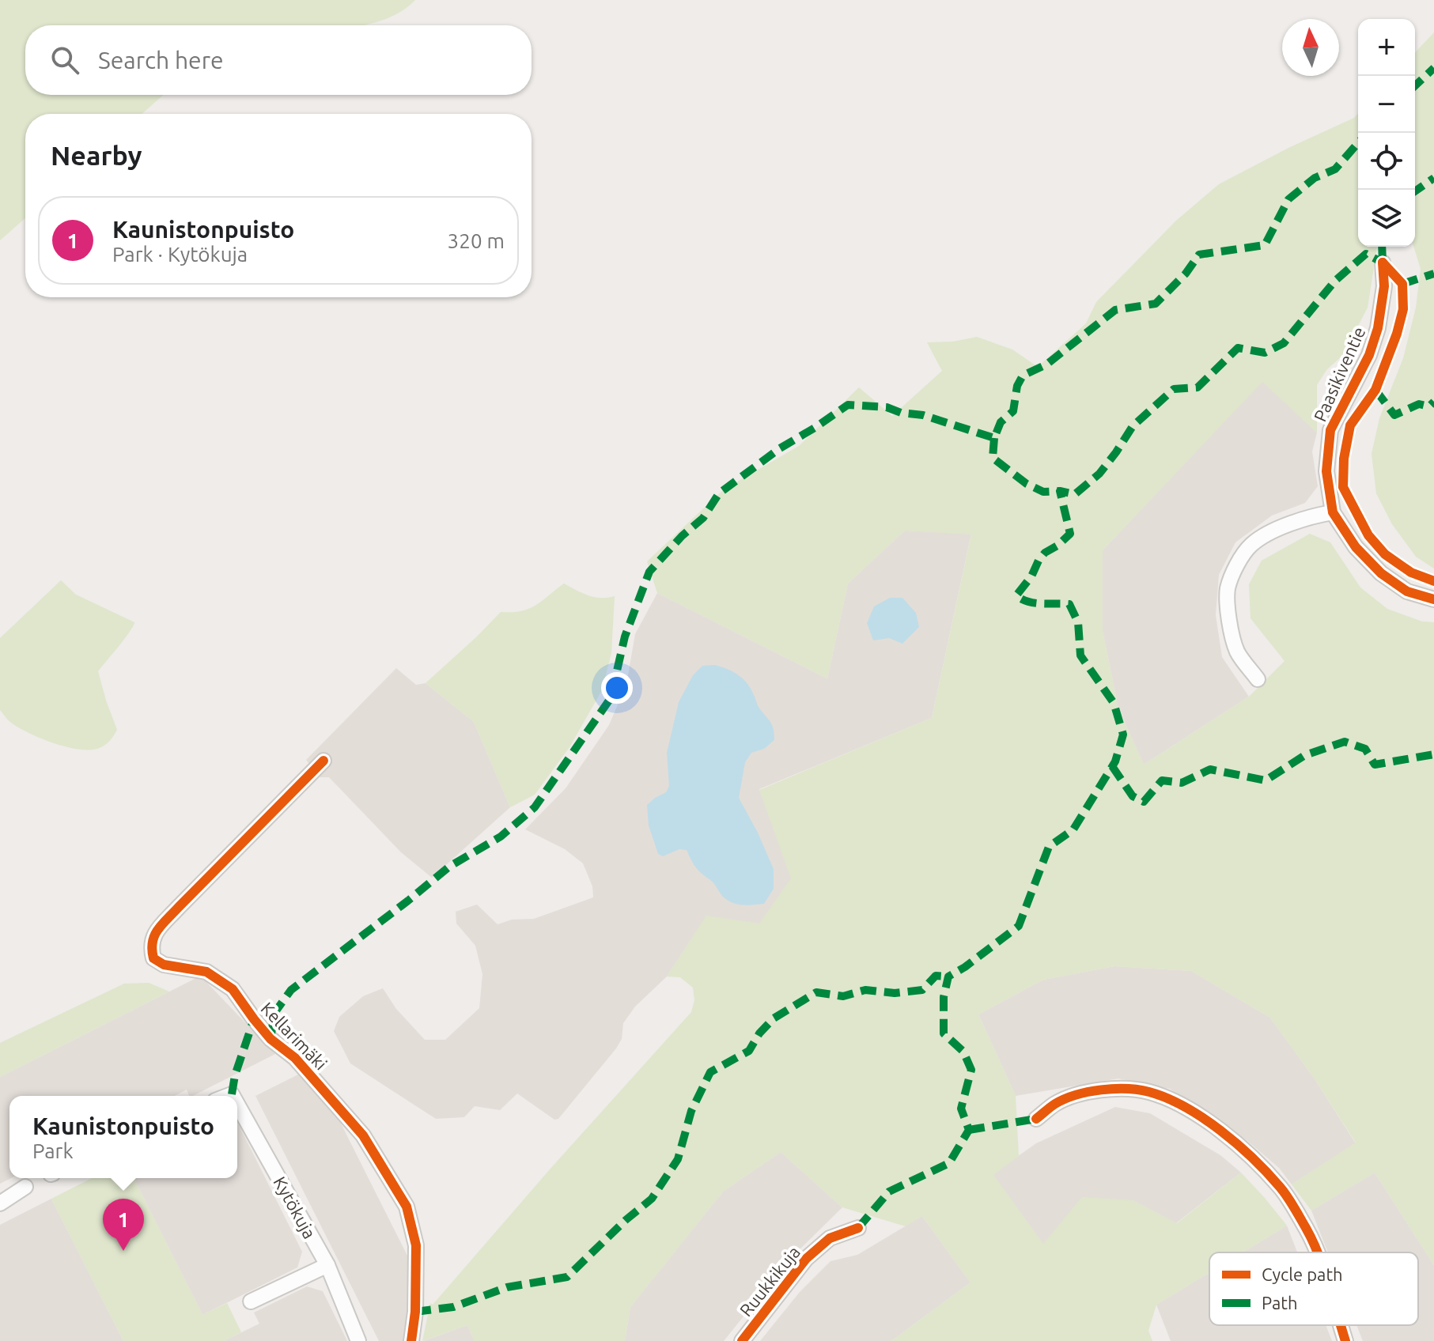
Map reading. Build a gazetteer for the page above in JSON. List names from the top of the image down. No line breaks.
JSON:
{"streets":{"street":["Paasikiventie","Kellarimäki","Kytökuja","Ruukkikuja"]},"legend":["Cycle path","Path"],"north":"top","page":{"map_buttons":["+","−"],"search":"Search here","heading":"Nearby","list":[{"mark":"1","name":"Kaunistonpuisto","note":"Park · Kytökuja","value":"320 m"}],"popup":["Kaunistonpuisto","Park"],"pins":"1"}}
